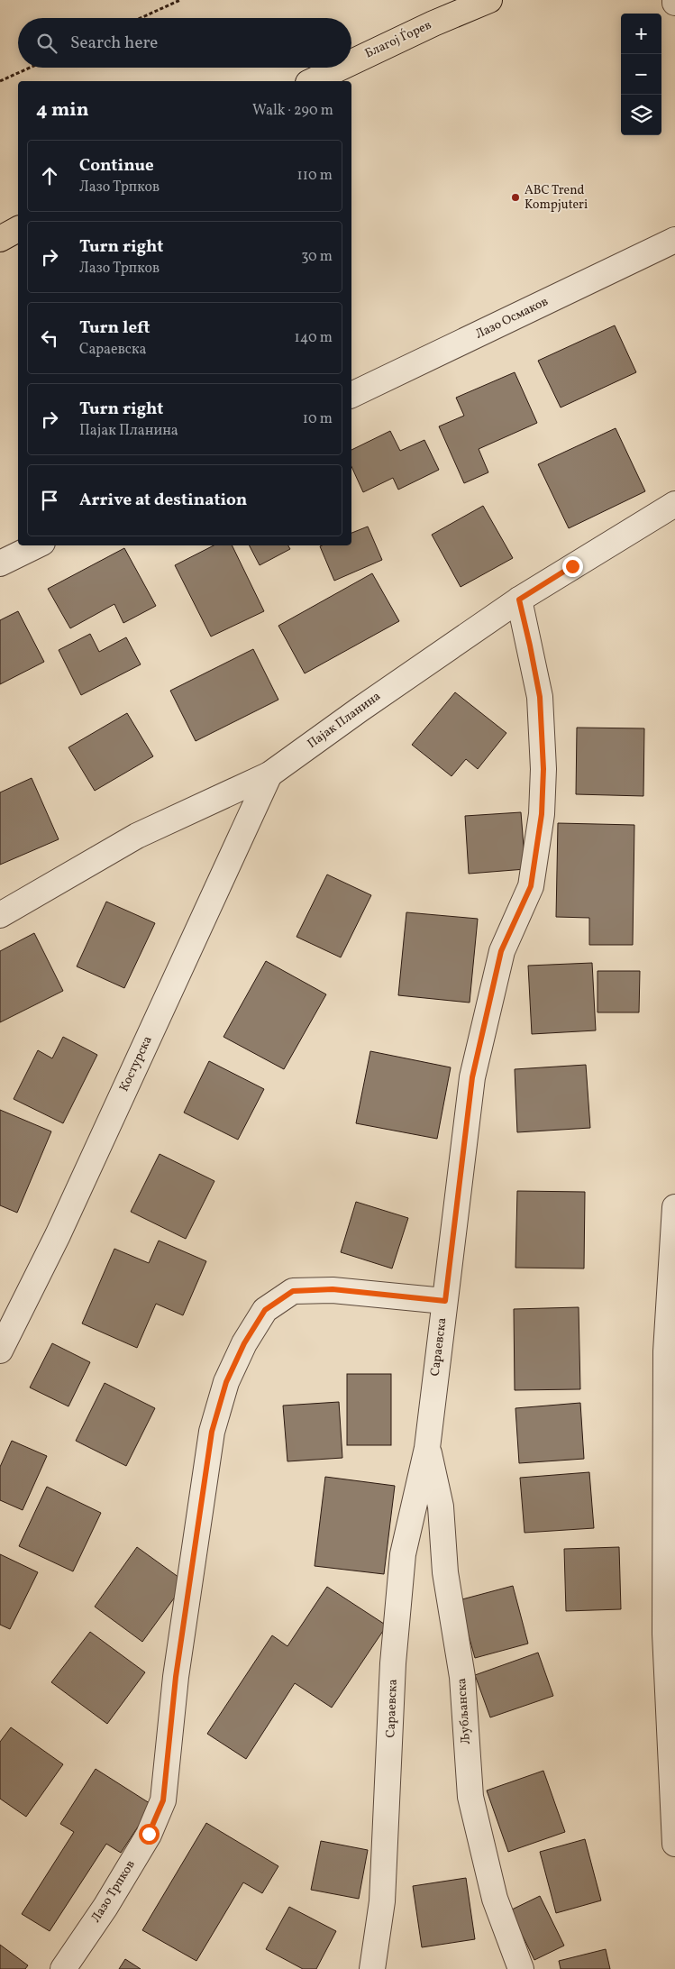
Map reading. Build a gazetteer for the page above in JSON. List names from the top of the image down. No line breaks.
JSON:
{"streets":{"main road":["Благој Ѓорев"],"street":["Лазо Осмаков","Пајак Планина","Костурска","Сараевска","Љубљанска","Лазо Трпков"]},"crossings":[["Пајак Планина","Костурска"],["Пајак Планина","Сараевска"],["Сараевска","Љубљанска"],["Сараевска","Лазо Трпков"]],"places":["ABC Trend Kompjuteri"],"page":{"map_buttons":["+","−"],"search":"Search here","heading":["4 min","Walk · 290 m"],"list":[["Continue","Лазо Трпков","110 m"],["Turn right","Лазо Трпков","30 m"],["Turn left","Сараевска","140 m"],["Turn right","Пајак Планина","10 m"],"Arrive at destination"]}}
